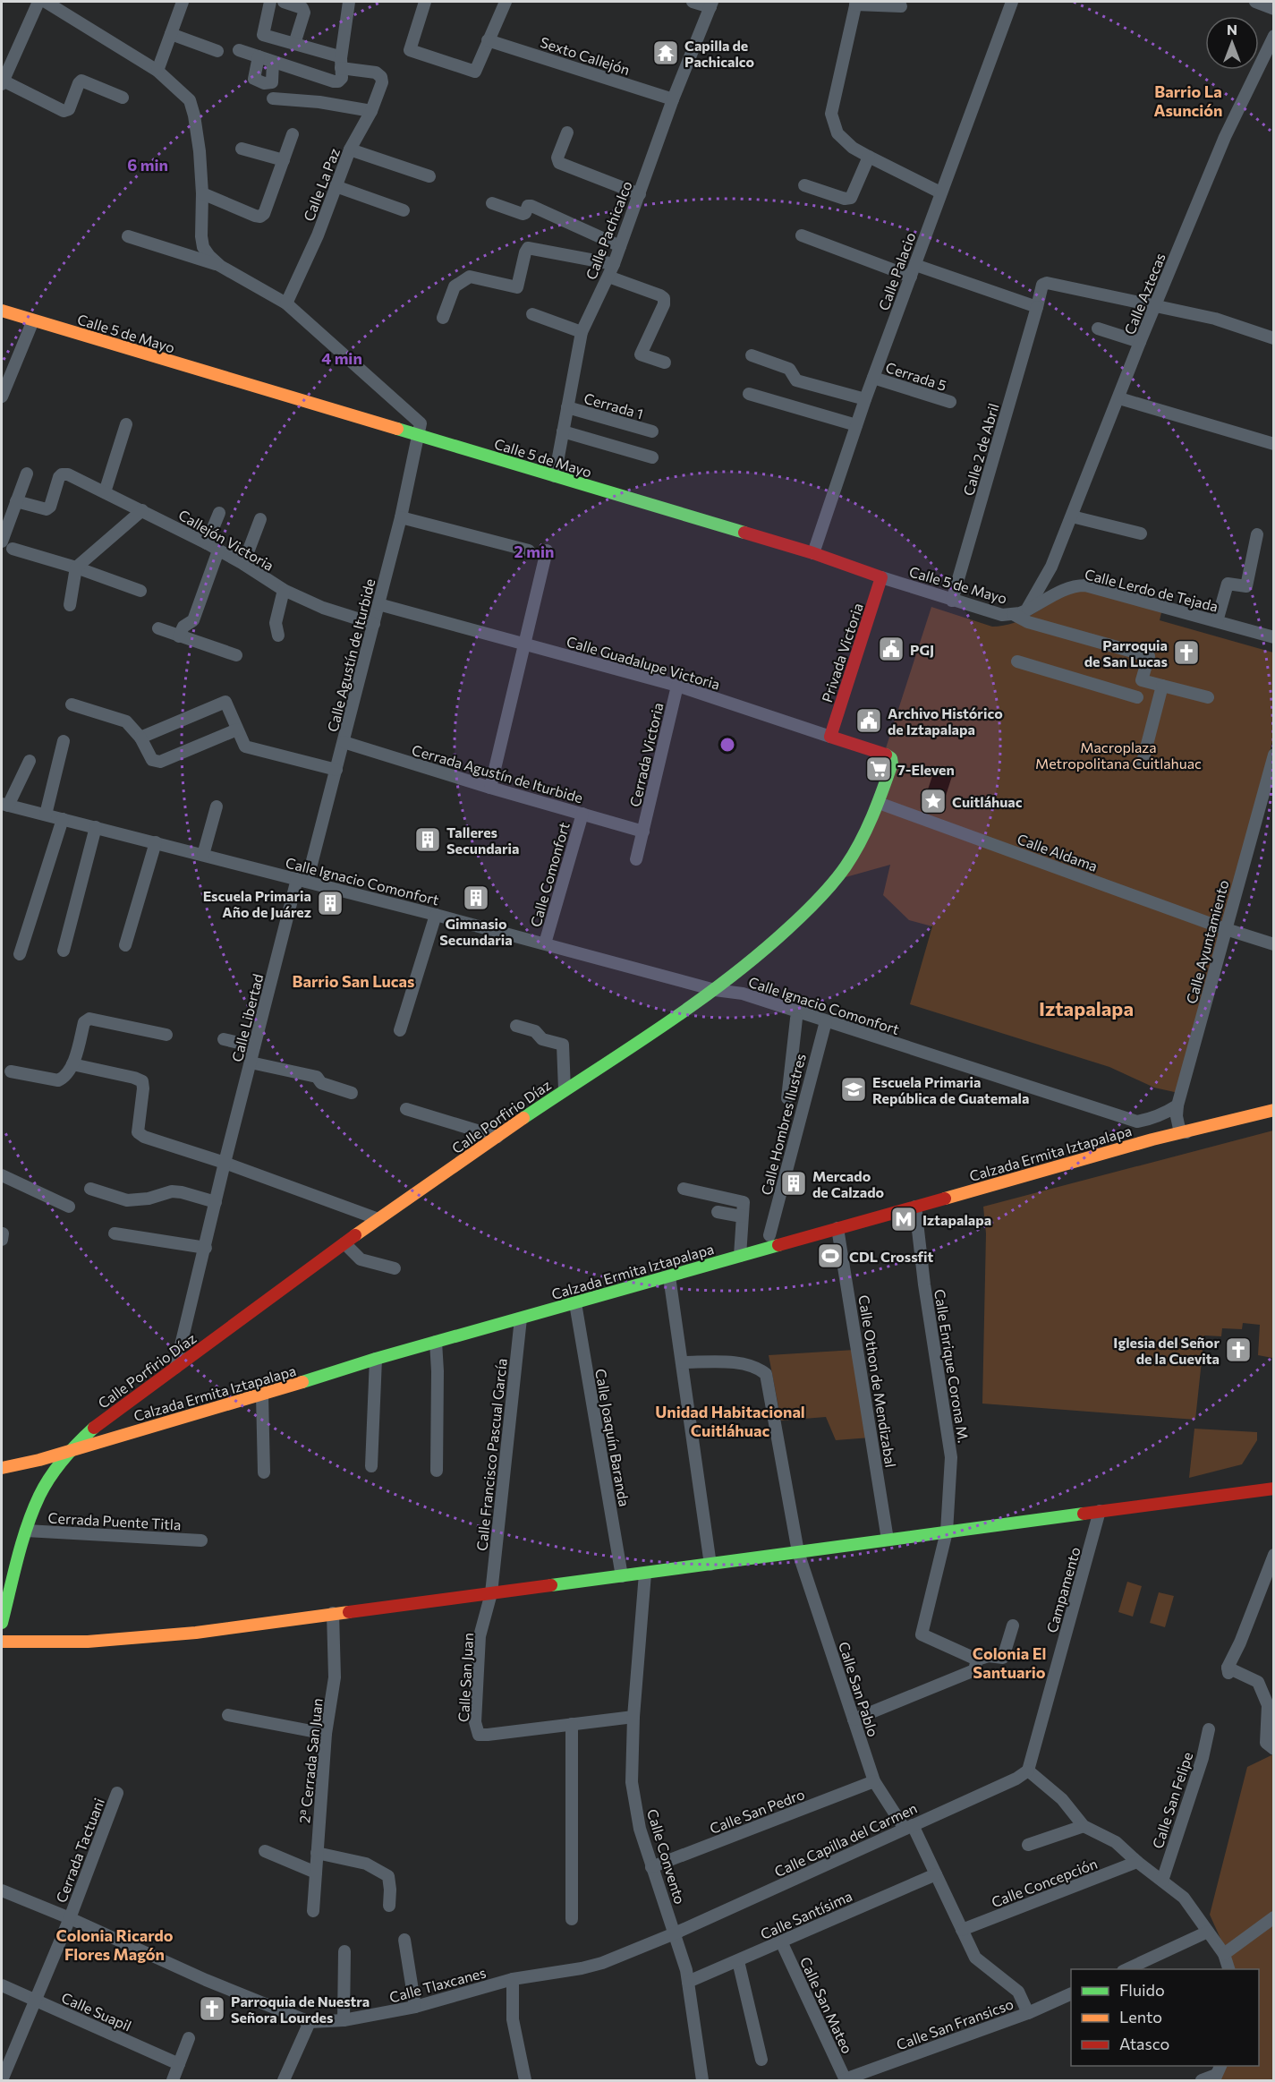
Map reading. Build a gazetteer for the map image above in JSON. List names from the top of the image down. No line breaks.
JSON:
{"streets":{"main road":["Calle 5 de Mayo","Privada Victoria","Calle Guadalupe Victoria","Calle Porfirio Díaz","Calzada Ermita Iztapalapa"],"street":["Sexto Callejón","Calle La Paz","Calle Pachicalco","Calle Palacio","Calle Aztecas","Cerrada 5","Cerrada 1","Calle 2 de Abril","Callejón Victoria","Calle Lerdo de Tejada","Calle Agustín de Iturbide","Cerrada Victoria","Cerrada Agustín de Iturbide","Calle Aldama","Calle Comonfort","Calle Ignacio Comonfort","Calle Ayuntamiento","Calle Libertad","Calle Hombres Ilustres","Calle Enrique Corona M.","Calle Othon de Mendizabal","Calle Joaquín Baranda","Calle Francisco Pascual García","Cerrada Puente Titla","Campamento","Calle San Juan","Calle San Pablo","2ª Cerrada San Juan","Calle San Felipe","Calle San Pedro","Calle Capilla del Carmen","Cerrada Tactuani","Calle Convento","Calle Concepción","Calle Santísima","Calle Tlaxcanes","Calle San Mateo","Calle Suapil","Calle San Fransicso"]},"crossings":[["Sexto Callejón","Calle Pachicalco"],["Calle Pachicalco","Calle 5 de Mayo"],["Calle Pachicalco","Cerrada 1"],["Calle Palacio","Calle 5 de Mayo"],["Calle Palacio","Cerrada 5"],["Calle Aztecas","Calle 5 de Mayo"],["Calle Aztecas","Calle 2 de Abril"],["Calle 5 de Mayo","Calle 2 de Abril"],["Calle 5 de Mayo","Calle Lerdo de Tejada"],["Calle 5 de Mayo","Privada Victoria"],["Calle 5 de Mayo","Calle Agustín de Iturbide"],["Callejón Victoria","Calle Agustín de Iturbide"],["Privada Victoria","Calle Guadalupe Victoria"],["Calle Agustín de Iturbide","Calle Guadalupe Victoria"],["Calle Agustín de Iturbide","Cerrada Agustín de Iturbide"],["Calle Agustín de Iturbide","Calle Ignacio Comonfort"],["Calle Agustín de Iturbide","Calle Libertad"],["Calle Guadalupe Victoria","Cerrada Victoria"],["Calle Guadalupe Victoria","Calle Porfirio Díaz"],["Cerrada Victoria","Cerrada Agustín de Iturbide"],["Cerrada Agustín de Iturbide","Calle Comonfort"],["Calle Aldama","Calle Ayuntamiento"],["Calle Aldama","Calle Porfirio Díaz"],["Calle Comonfort","Calle Ignacio Comonfort"],["Calle Ignacio Comonfort","Calle Ayuntamiento"],["Calle Ignacio Comonfort","Calle Libertad"],["Calle Ignacio Comonfort","Calle Porfirio Díaz"],["Calle Ignacio Comonfort","Calle Hombres Ilustres"],["Calle Ignacio Comonfort","Calzada Ermita Iztapalapa"],["Calle Ayuntamiento","Calzada Ermita Iztapalapa"],["Calle Libertad","Calle Porfirio Díaz"],["Calle Porfirio Díaz","Calzada Ermita Iztapalapa"],["Calzada Ermita Iztapalapa","Calle Enrique Corona M."],["Calzada Ermita Iztapalapa","Calle Othon de Mendizabal"],["Calzada Ermita Iztapalapa","Calle Joaquín Baranda"],["Calzada Ermita Iztapalapa","Calle Francisco Pascual García"],["Calle Francisco Pascual García","Calle San Juan"],["Campamento","Calle Capilla del Carmen"],["Calle San Juan","Calle Convento"],["Calle San Pablo","Calle San Pedro"],["Calle San Pablo","Calle Capilla del Carmen"],["Calle San Pablo","Calle Concepción"],["Calle San Pablo","Calle Santísima"],["Calle San Pablo","Calle San Fransicso"],["Calle San Pedro","Calle Convento"],["Calle Capilla del Carmen","Calle Convento"],["Calle Capilla del Carmen","Calle Tlaxcanes"],["Cerrada Tactuani","Calle Tlaxcanes"],["Cerrada Tactuani","Calle Suapil"],["Calle Convento","Calle Santísima"],["Calle Convento","Calle Tlaxcanes"],["Calle Santísima","Calle San Mateo"],["Calle San Mateo","Calle San Fransicso"]],"districts":["Barrio La Asunción","Barrio San Lucas","Iztapalapa","Unidad Habitacional Cuitláhuac","Colonia El Santuario","Colonia Ricardo Flores Magón"],"parks":["Macroplaza Metropolitana Cuitlahuac"],"places":{"temple":["Capilla de Pachicalco"],"public building":["PGJ","Archivo Histórico de Iztapalapa"],"church":["Parroquia de San Lucas","Iglesia del Señor de la Cuevita","Parroquia de Nuestra Señora Lourdes"],"supermarket":["7-Eleven"],"place":["Cuitláhuac"],"building":["Talleres Secundaria","Gimnasio Secundaria","Escuela Primaria Año de Juárez","Mercado de Calzado"],"school or university":["Escuela Primaria República de Guatemala"],"metro station":["Iztapalapa"],"sports":["CDL Crossfit"]},"legend":["Fluido","Lento","Atasco"],"north":"top","rings":["6 min","4 min","2 min"]}
